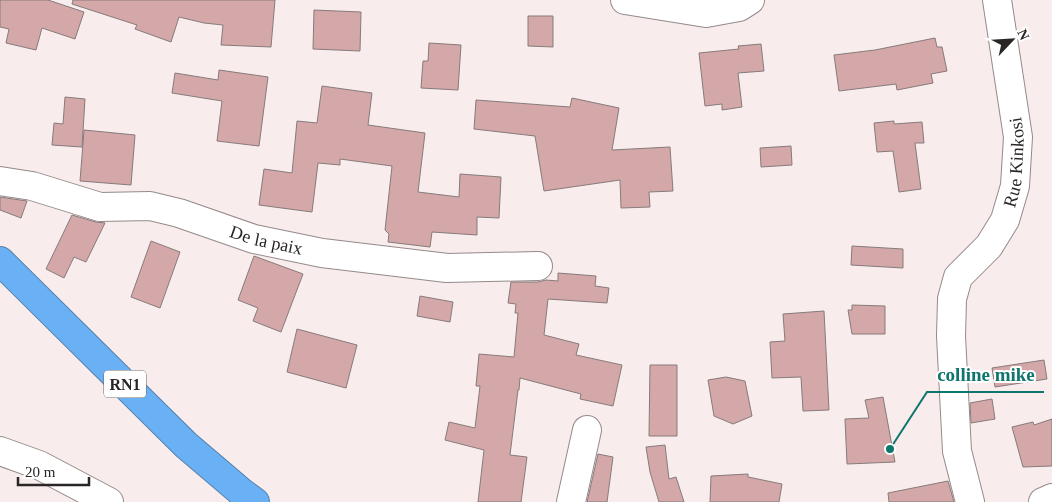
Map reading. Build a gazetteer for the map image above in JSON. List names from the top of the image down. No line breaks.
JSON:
{"streets":{"highway":["RN1"],"street":["Rue Kinkosi","De la paix"]},"places":["colline mike"],"scale_bar":"20 m","north":"top right"}
